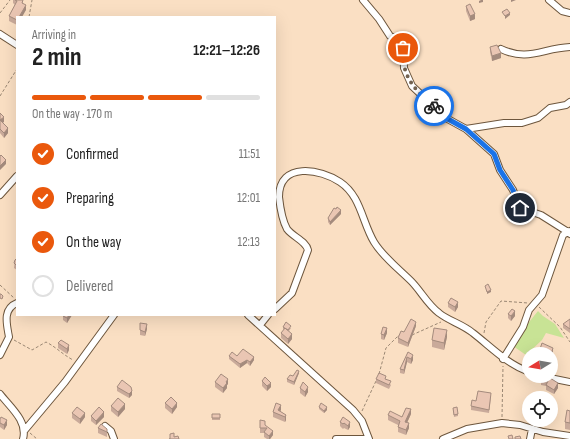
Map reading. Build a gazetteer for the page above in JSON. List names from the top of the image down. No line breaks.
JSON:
{"north":"left","page":{"heading":["2 min","Arriving in","12:21–12:26"],"bar":"On the way · 170 m","list":[["Confirmed","11:51"],["Preparing","12:01"],["On the way","12:13"],"Delivered"]}}
